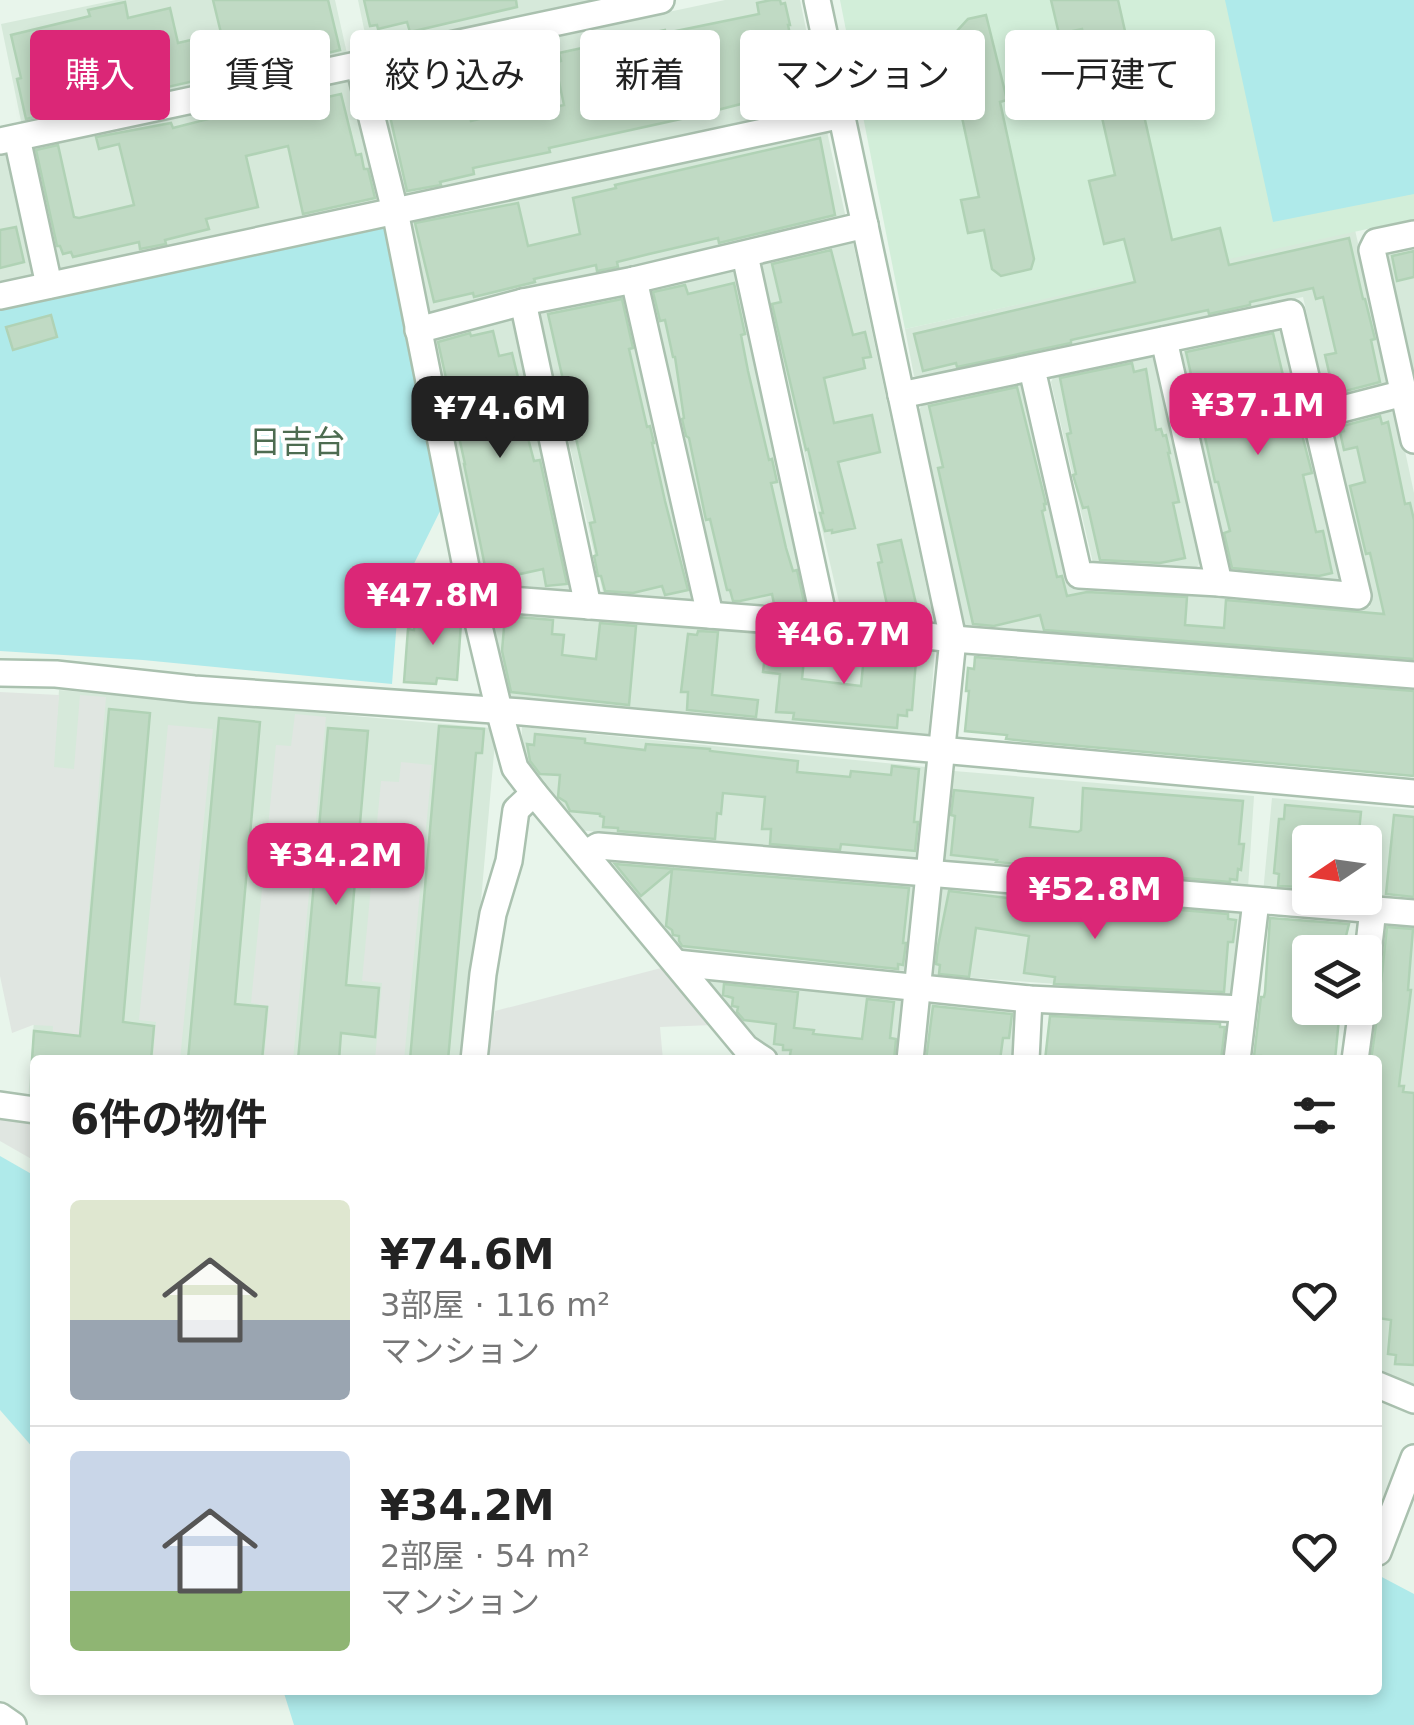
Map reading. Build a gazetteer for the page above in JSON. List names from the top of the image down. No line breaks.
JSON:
{"districts":["日吉台"],"north":"left","page":{"chip":["購入","賃貸","絞り込み","新着","マンション","一戸建て"],"price":["¥37.1M","¥74.6M","¥47.8M","¥46.7M","¥34.2M","¥52.8M"],"heading":"6件の物件","list":[{"name":"¥74.6M","note":"3部屋 · 116 m² · マンション"},{"name":"¥34.2M","note":"2部屋 · 54 m² · マンション"}]}}
